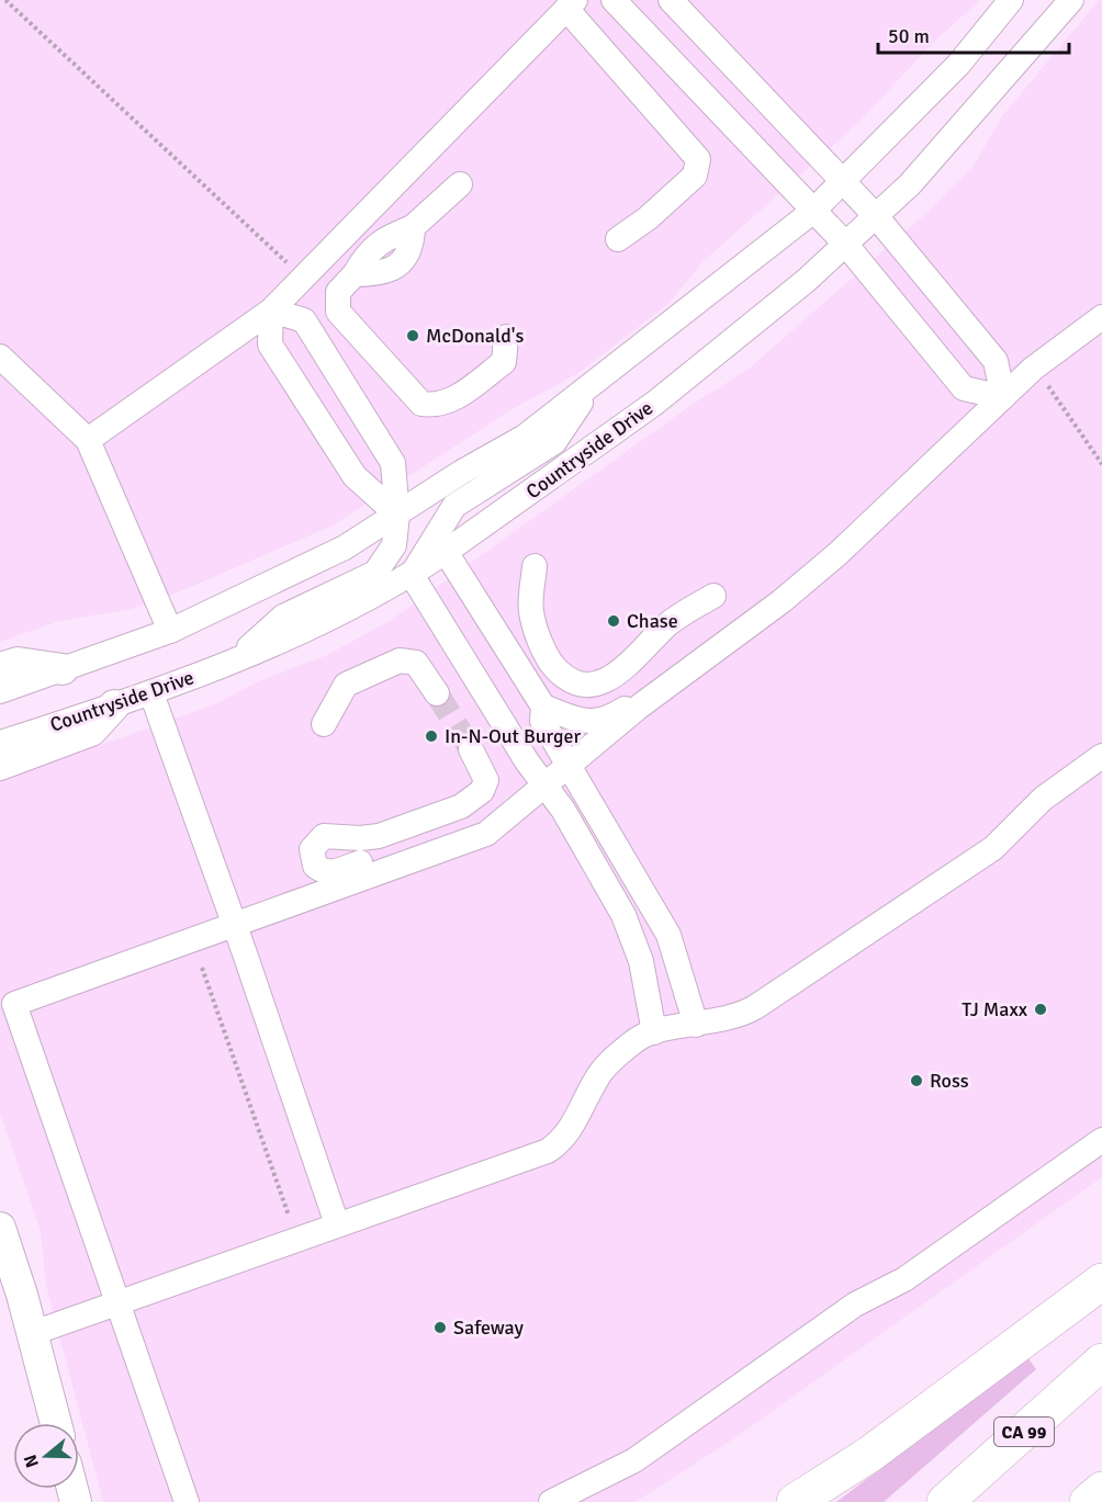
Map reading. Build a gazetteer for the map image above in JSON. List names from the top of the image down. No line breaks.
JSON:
{"streets":{"highway":["CA 99"],"street":["Countryside Drive"]},"places":["McDonald's","Chase","In-N-Out Burger","TJ Maxx","Ross","Safeway"],"scale_bar":"50 m","north":"left"}
